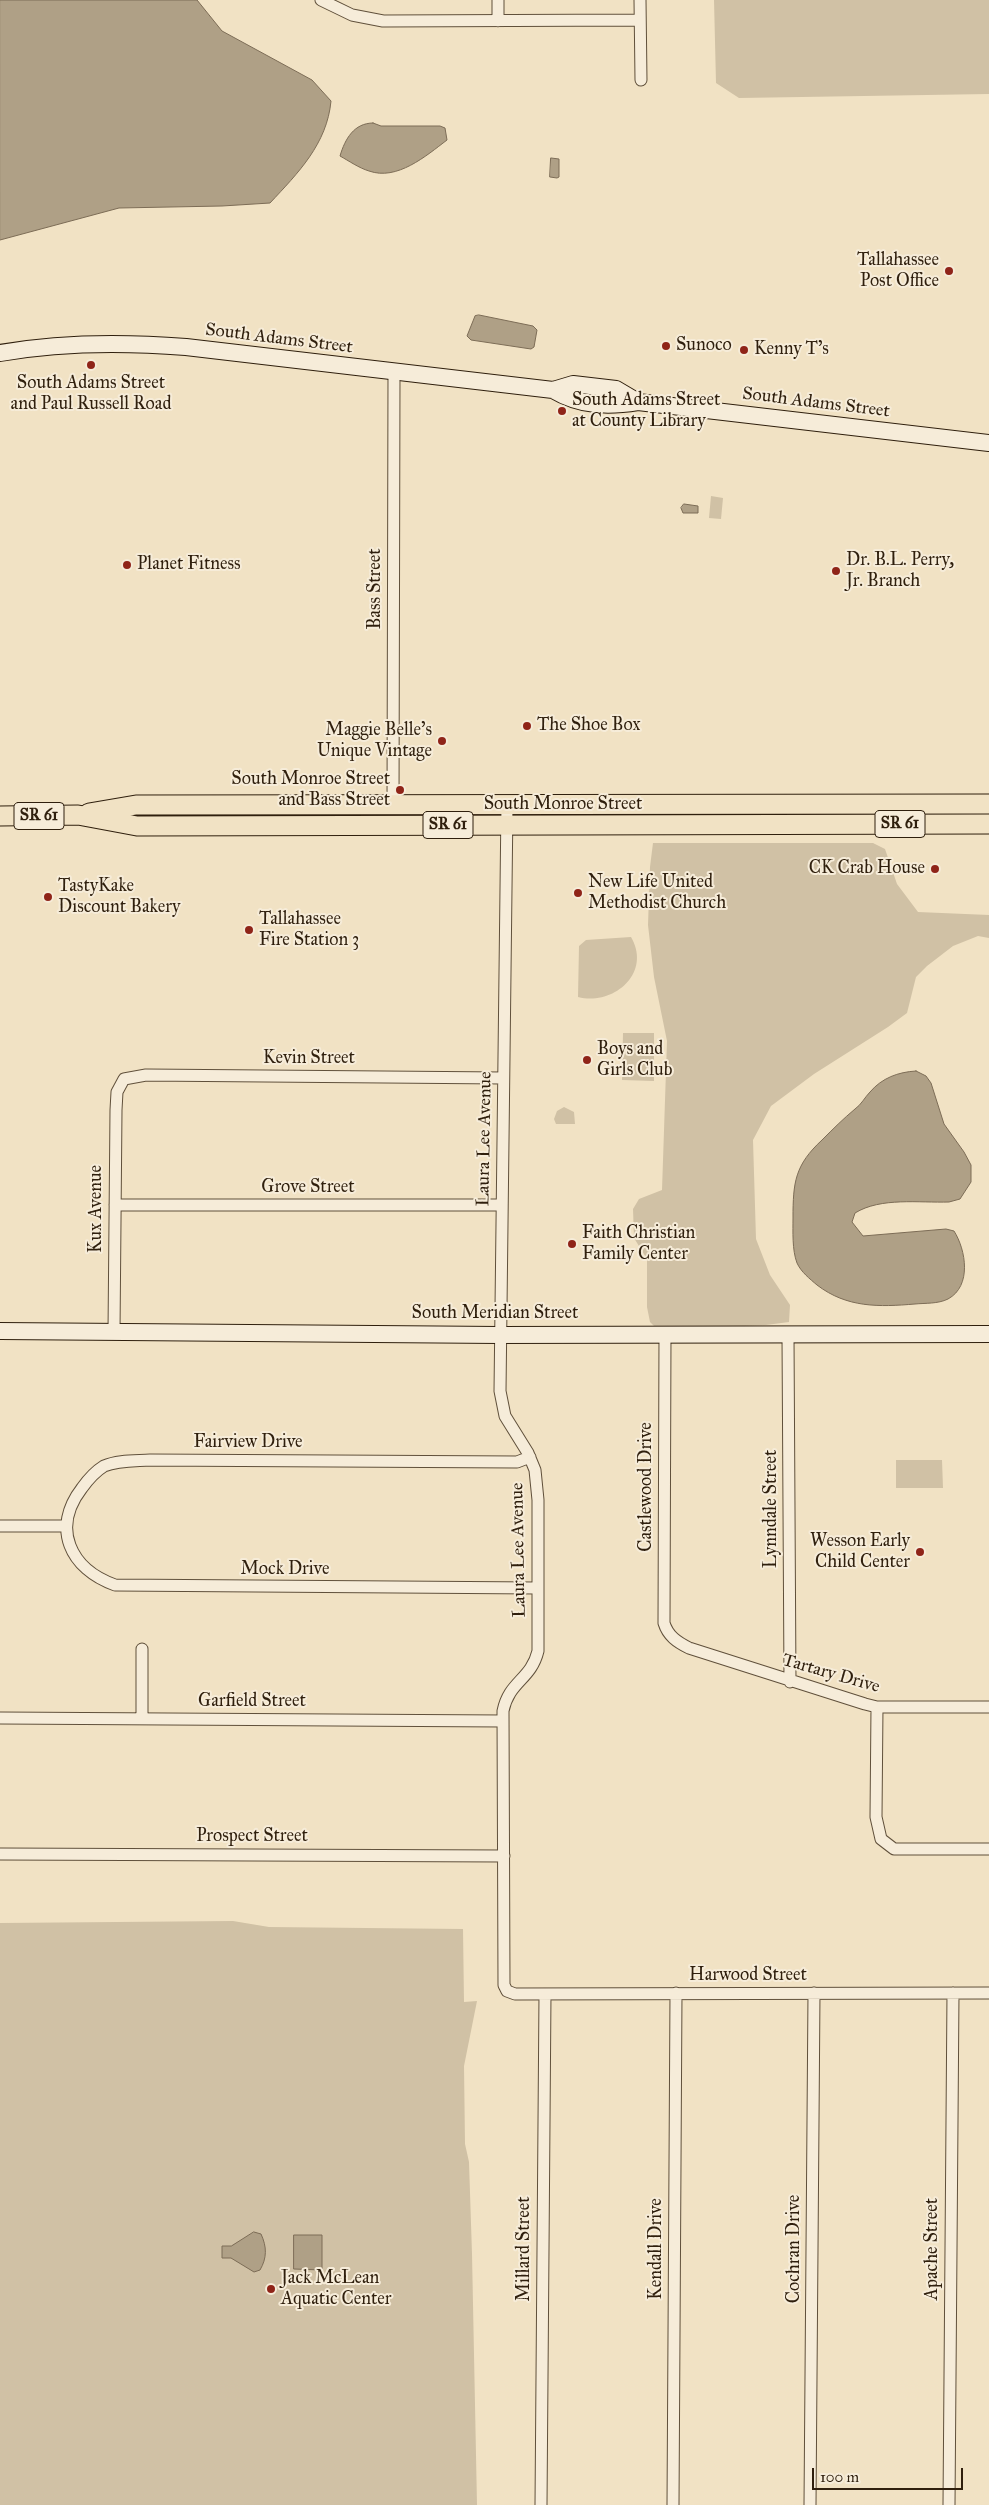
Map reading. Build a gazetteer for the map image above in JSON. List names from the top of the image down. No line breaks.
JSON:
{"streets":{"main road":["South Adams Street","South Monroe Street","SR 61","South Meridian Street"],"street":["Bass Street","Kevin Street","Laura Lee Avenue","Grove Street","Kux Avenue","Fairview Drive","Castlewood Drive","Lynndale Street","Mock Drive","Tartary Drive","Garfield Street","Prospect Street","Harwood Street","Millard Street","Kendall Drive","Cochran Drive","Apache Street"]},"crossings":[["South Adams Street","Bass Street"],["Bass Street","South Monroe Street"],["South Monroe Street","Laura Lee Avenue"],["Kevin Street","Laura Lee Avenue"],["Kevin Street","Kux Avenue"],["Laura Lee Avenue","Grove Street"],["Laura Lee Avenue","South Meridian Street"],["Laura Lee Avenue","Fairview Drive"],["Laura Lee Avenue","Mock Drive"],["Laura Lee Avenue","Garfield Street"],["Laura Lee Avenue","Prospect Street"],["Laura Lee Avenue","Harwood Street"],["Grove Street","Kux Avenue"],["Kux Avenue","South Meridian Street"],["South Meridian Street","Castlewood Drive"],["South Meridian Street","Lynndale Street"],["Fairview Drive","Mock Drive"],["Castlewood Drive","Tartary Drive"],["Lynndale Street","Tartary Drive"],["Harwood Street","Millard Street"],["Harwood Street","Kendall Drive"],["Harwood Street","Cochran Drive"],["Harwood Street","Apache Street"]],"places":["Tallahassee Post Office","Sunoco","Kenny T's","South Adams Street and Paul Russell Road","South Adams Street at County Library","Planet Fitness","Dr. B.L. Perry, Jr. Branch","The Shoe Box","Maggie Belle's Unique Vintage","South Monroe Street and Bass Street","CK Crab House","New Life United Methodist Church","TastyKake Discount Bakery","Tallahassee Fire Station 3","Boys and Girls Club","Faith Christian Family Center","Wesson Early Child Center","Jack McLean Aquatic Center"],"scale_bar":"100 m"}
